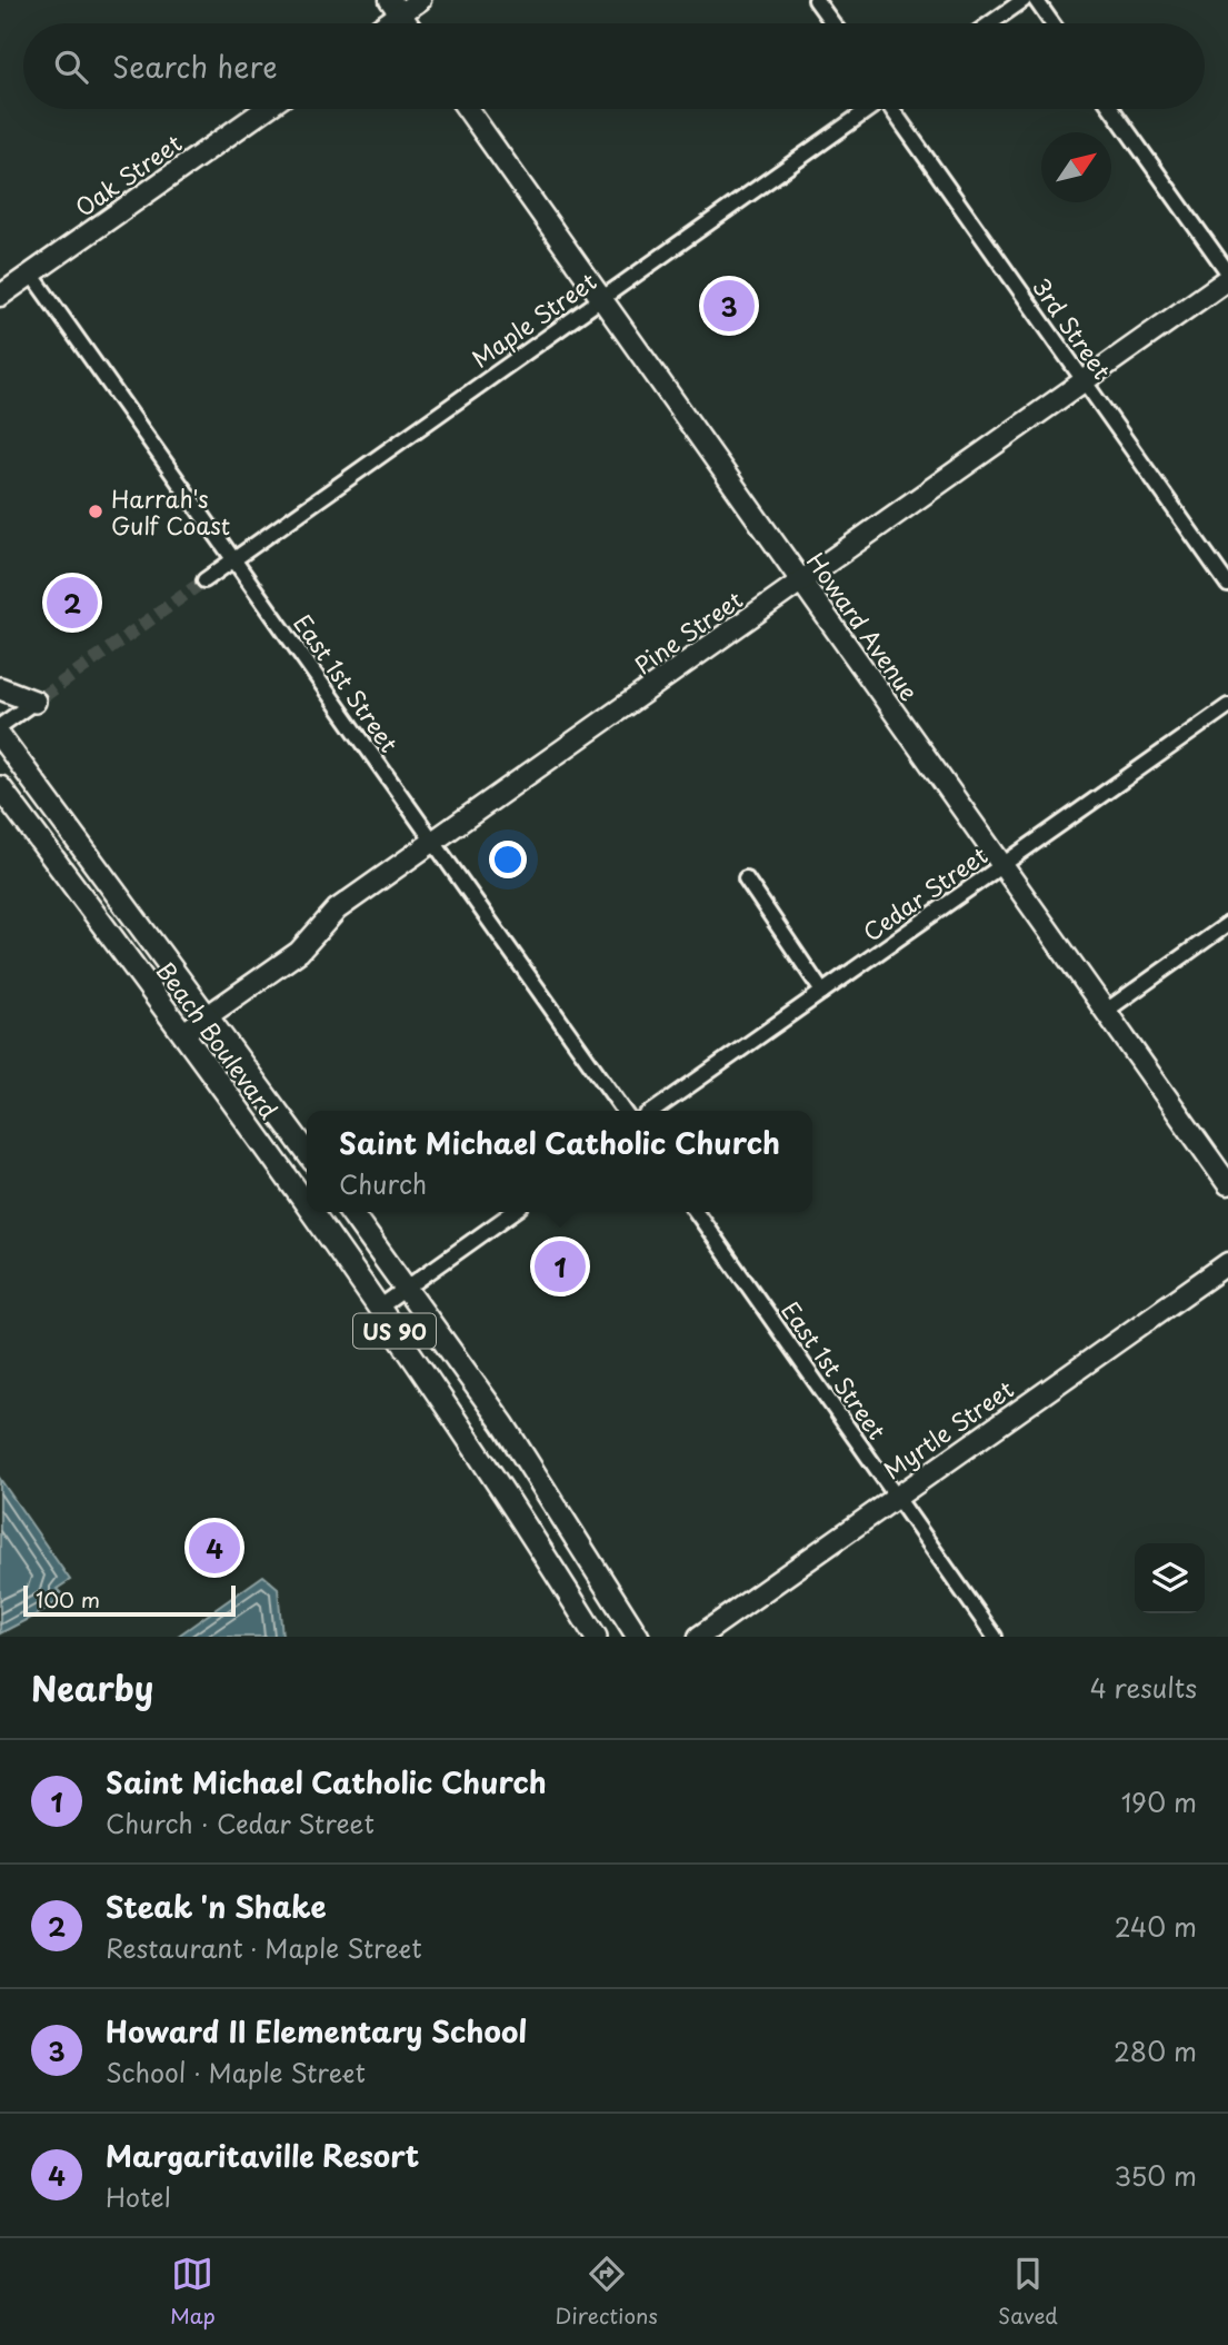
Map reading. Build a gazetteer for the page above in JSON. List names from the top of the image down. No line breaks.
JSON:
{"streets":{"main road":["Oak Street","Howard Avenue","Pine Street","Beach Boulevard","US 90","Myrtle Street"],"street":["Maple Street","3rd Street","East 1st Street","Cedar Street"]},"crossings":[["Oak Street","East 1st Street"],["Maple Street","Howard Avenue"],["Maple Street","East 1st Street"],["3rd Street","Pine Street"],["Howard Avenue","Pine Street"],["Howard Avenue","Cedar Street"],["Pine Street","East 1st Street"],["Pine Street","Beach Boulevard"],["East 1st Street","Myrtle Street"]],"places":["Harrah's Gulf Coast"],"scale_bar":"100 m","north":"top right","page":{"search":"Search here","pins":["3","2","1","4"],"popup":["Saint Michael Catholic Church","Church"],"scale":"100 m","heading":["Nearby","4 results"],"list":[{"mark":"1","name":"Saint Michael Catholic Church","note":"Church · Cedar Street","value":"190 m"},{"mark":"2","name":"Steak 'n Shake","note":"Restaurant · Maple Street","value":"240 m"},{"mark":"3","name":"Howard II Elementary School","note":"School · Maple Street","value":"280 m"},{"mark":"4","name":"Margaritaville Resort","note":"Hotel","value":"350 m"}],"nav":["Map","Directions","Saved"]}}
